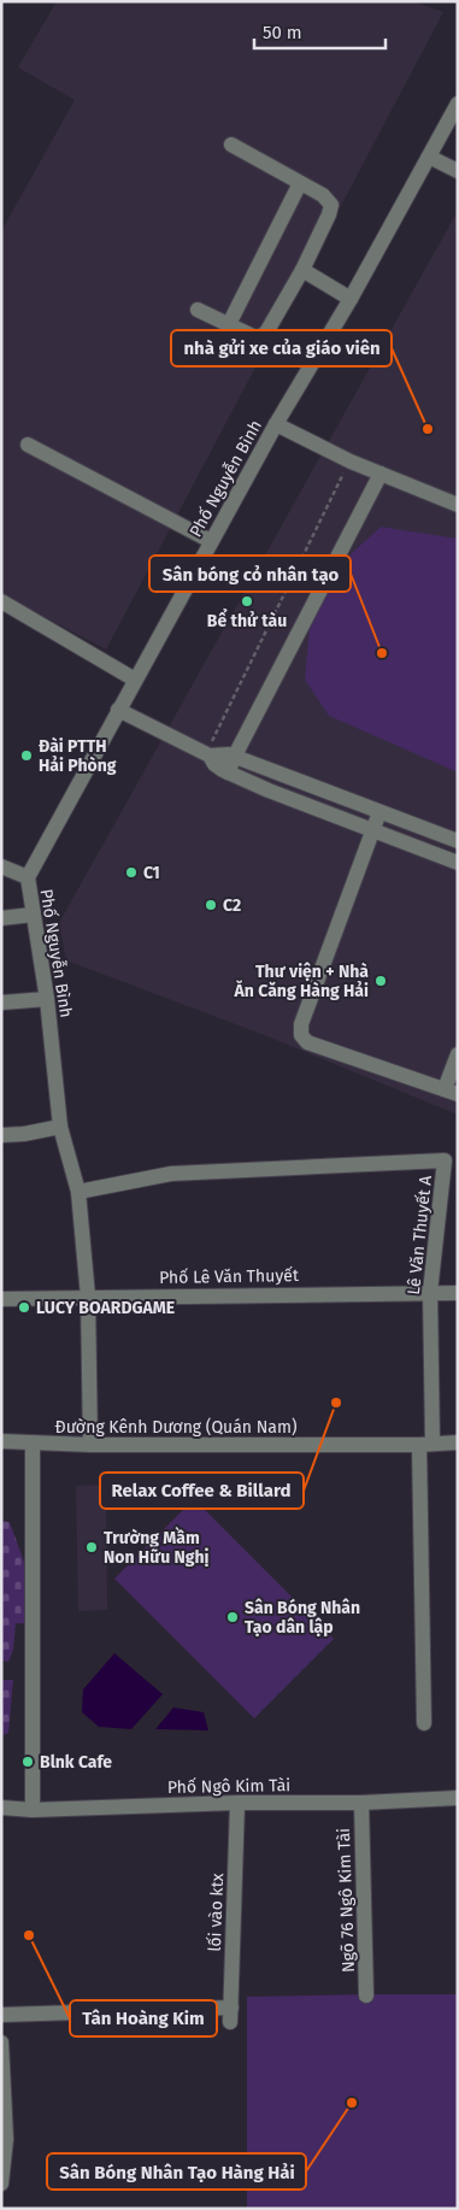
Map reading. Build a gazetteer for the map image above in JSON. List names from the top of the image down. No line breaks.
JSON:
{"streets":{"street":["Phố Nguyễn Bình","Lê Văn Thuyết A","Phố Lê Văn Thuyết","Đường Kênh Dương (Quán Nam)","Phố Ngô Kim Tài","Ngõ 76 Ngô Kim Tài","lối vào ktx"]},"crossings":[["Phố Nguyễn Bình","Lê Văn Thuyết A"],["Phố Nguyễn Bình","Phố Lê Văn Thuyết"],["Phố Nguyễn Bình","Đường Kênh Dương (Quán Nam)"],["Lê Văn Thuyết A","Phố Lê Văn Thuyết"],["Lê Văn Thuyết A","Đường Kênh Dương (Quán Nam)"],["Phố Ngô Kim Tài","Ngõ 76 Ngô Kim Tài"],["Phố Ngô Kim Tài","lối vào ktx"]],"places":["nhà gửi xe của giáo viên","Bể thử tàu","Sân bóng cỏ nhân tạo","Đài PTTH Hải Phòng","C1","C2","Thư viện + Nhà Ăn Căng Hàng Hải","LUCY BOARDGAME","Relax Coffee & Billard","Trường Mầm Non Hữu Nghị","Sân Bóng Nhân Tạo dân lập","Blnk Cafe","Tân Hoàng Kim","Sân Bóng Nhân Tạo Hàng Hải"],"scale_bar":"50 m"}
